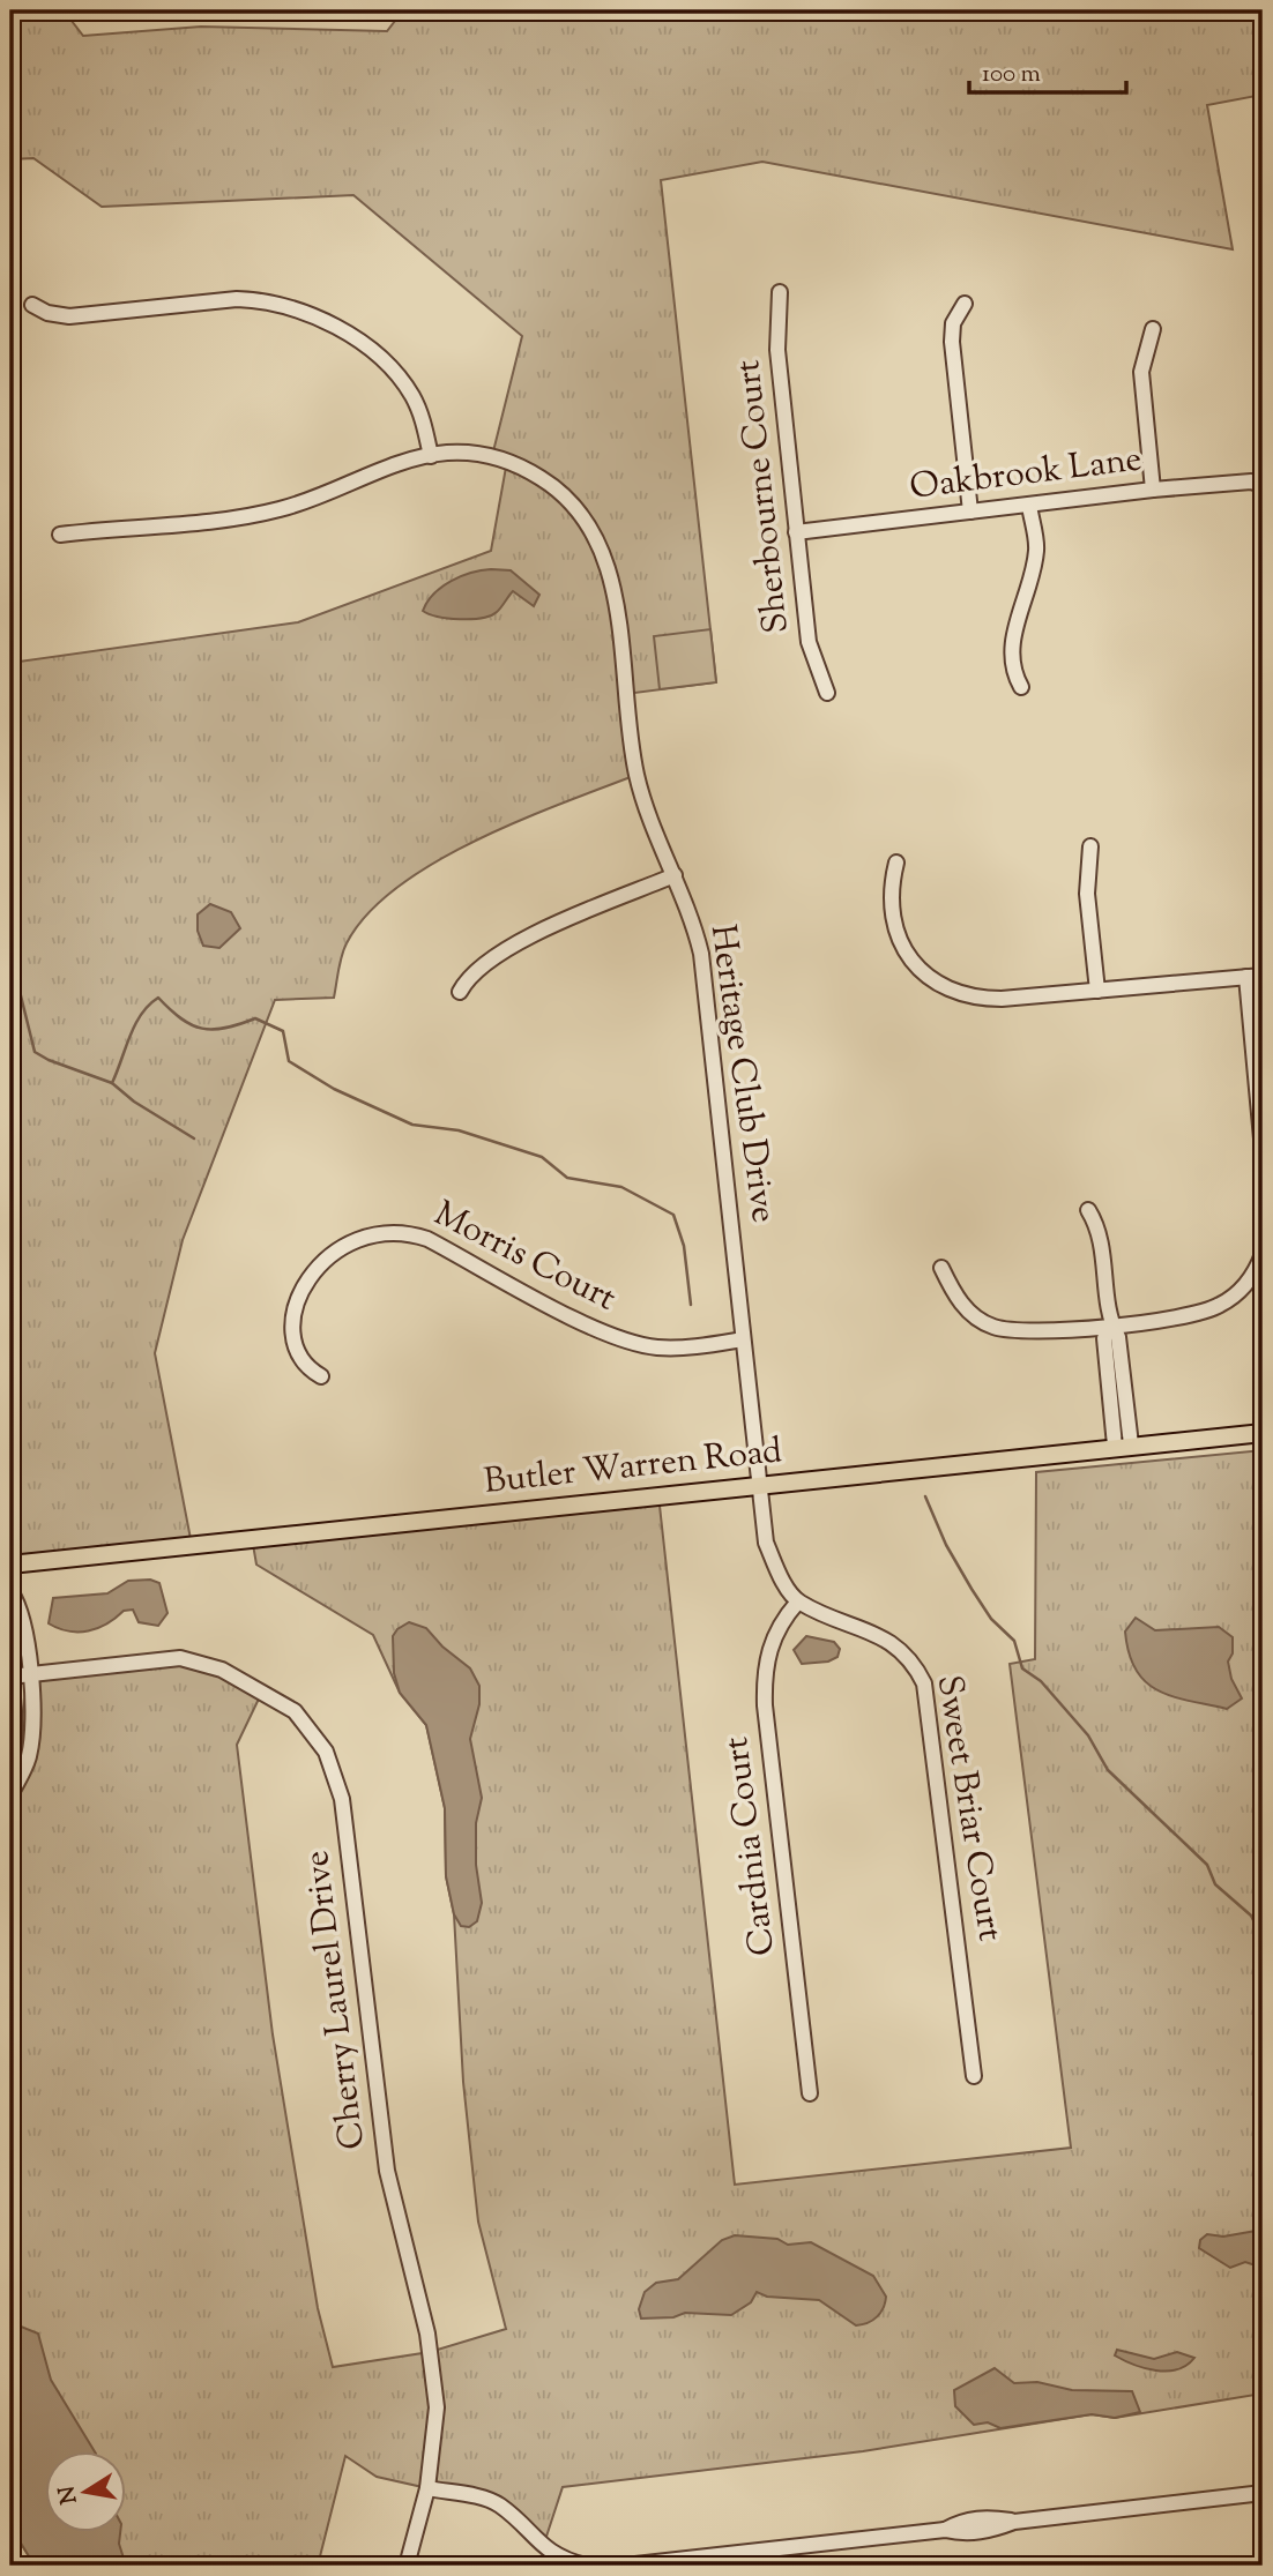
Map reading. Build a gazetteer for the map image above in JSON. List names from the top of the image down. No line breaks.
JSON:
{"streets":{"main road":["Butler Warren Road"],"street":["Oakbrook Lane","Sherbourne Court","Heritage Club Drive","Morris Court","Sweet Briar Court","Cardnia Court","Cherry Laurel Drive"]},"crossings":[["Oakbrook Lane","Sherbourne Court"],["Heritage Club Drive","Morris Court"],["Heritage Club Drive","Butler Warren Road"],["Sweet Briar Court","Cardnia Court"]],"scale_bar":"100 m","north":"left"}
